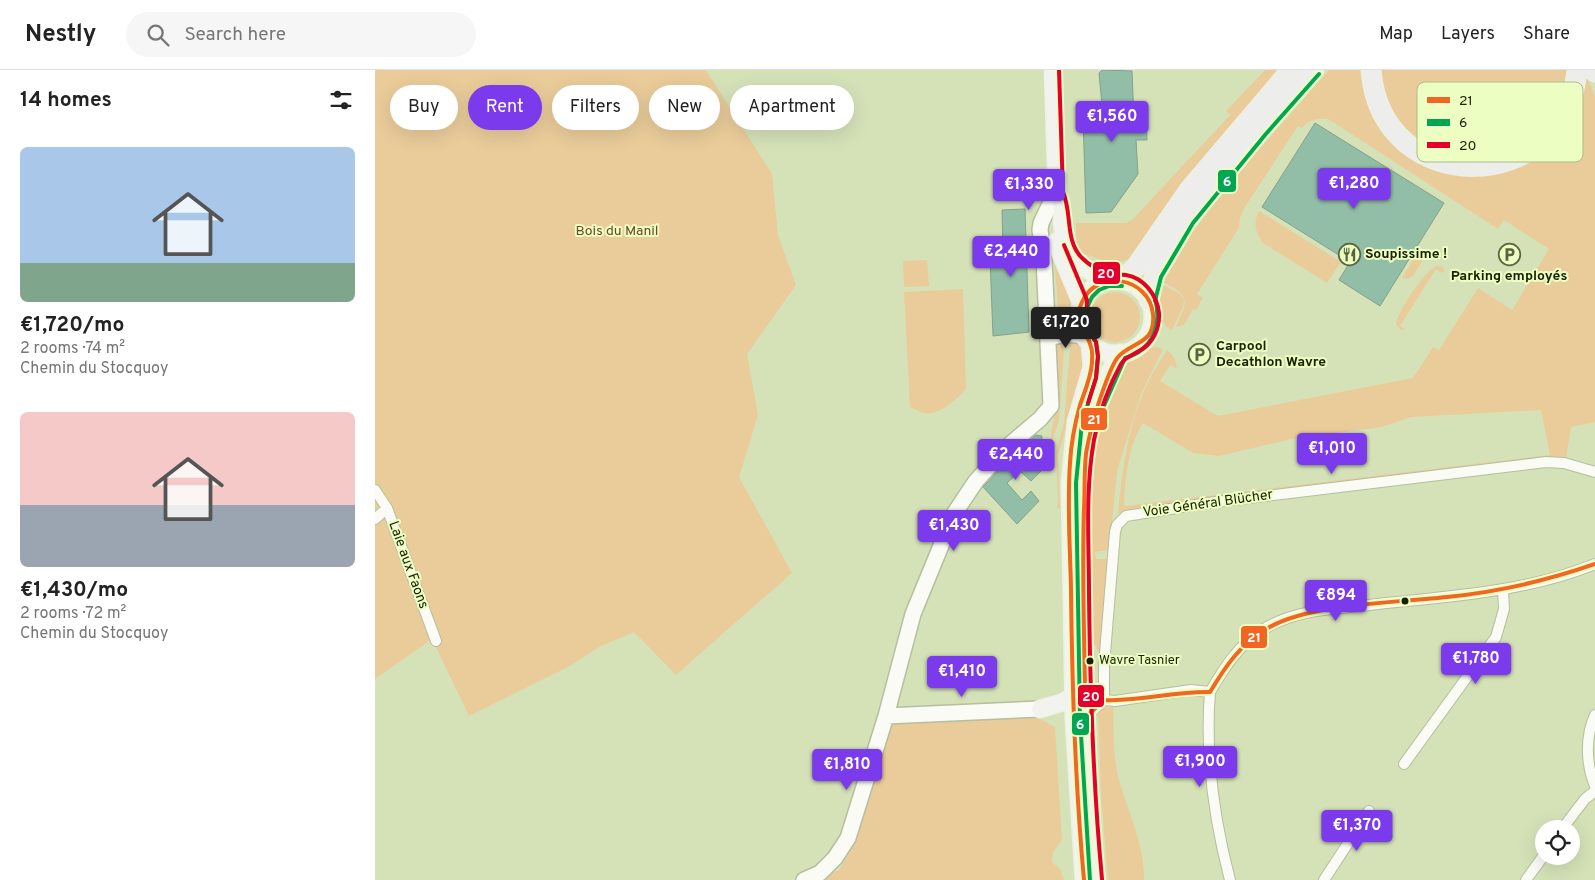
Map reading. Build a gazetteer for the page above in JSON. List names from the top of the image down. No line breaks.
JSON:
{"streets":{"street":["Voie Général Blücher","Laie aux Faons"]},"parks":["Bois du Manil"],"places":{"restaurant":["Soupissime !"],"parking":["Parking employés","Carpool Decathlon Wavre"],"other":["Wavre Tasnier"]},"lines":["transit line 20","transit line 6","transit line 21"],"legend":["21","6","20"],"page":{"header":"Nestly","search":"Search here","nav":["Map","Layers","Share"],"heading":"14 homes","chip":["Buy","Rent","Filters","New","Apartment"],"price":["€1,560","€1,280","€1,330","€2,440","€1,720","€1,010","€2,440","€1,430","€894","€1,780","€1,410","€1,900","€1,810","€1,370"],"list":[{"name":"€1,720/mo","note":"2 rooms · 74 m² · Chemin du Stocquoy"},{"name":"€1,430/mo","note":"2 rooms · 72 m² · Chemin du Stocquoy"}]}}
